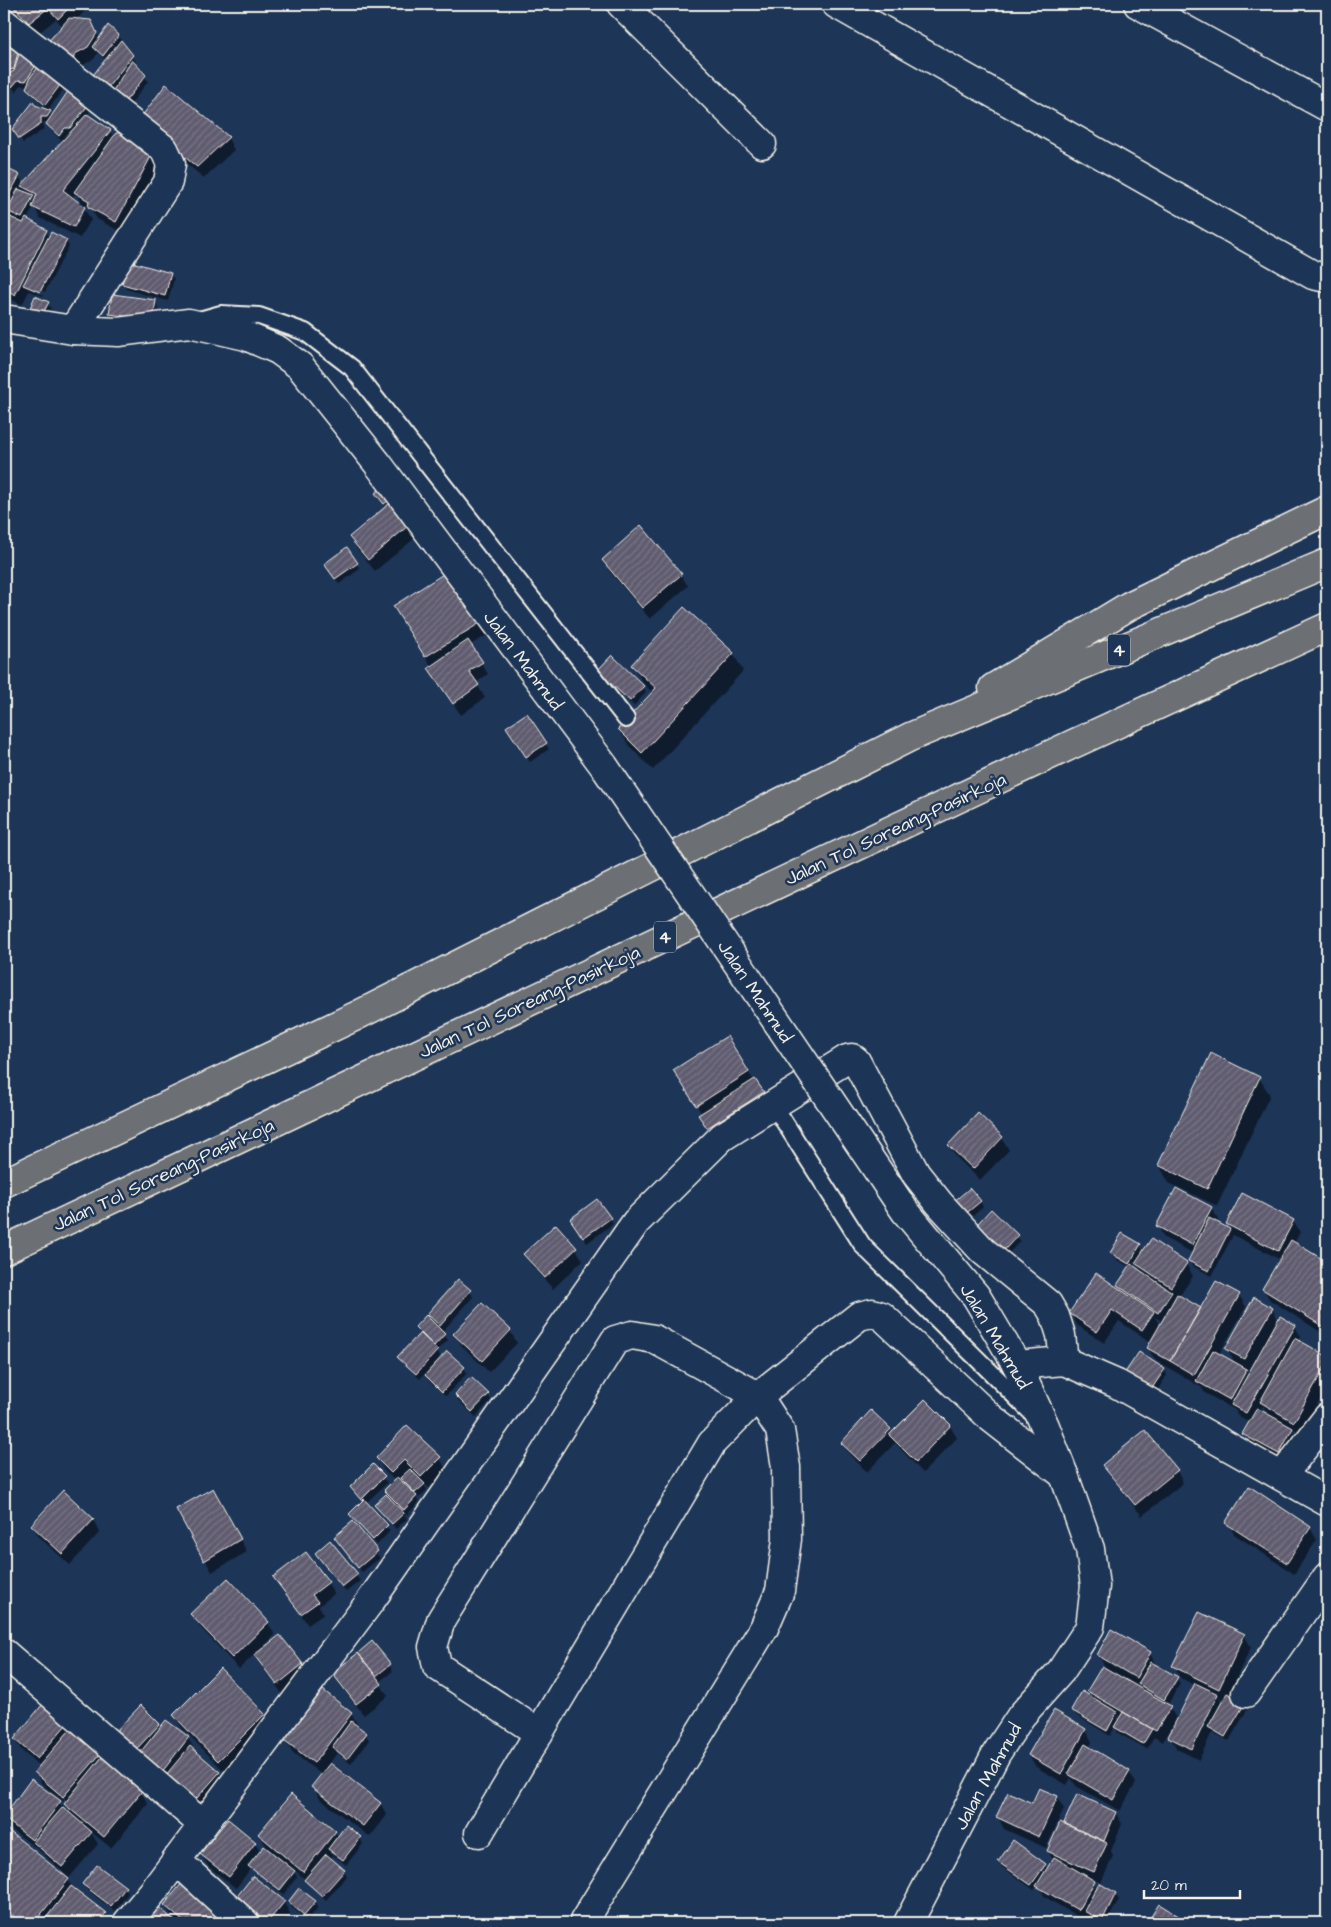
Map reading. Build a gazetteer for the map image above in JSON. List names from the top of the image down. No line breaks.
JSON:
{"streets":{"highway":["4","Jalan Tol Soreang–Pasirkoja"],"street":["Jalan Mahmud"]},"scale_bar":"20 m"}
